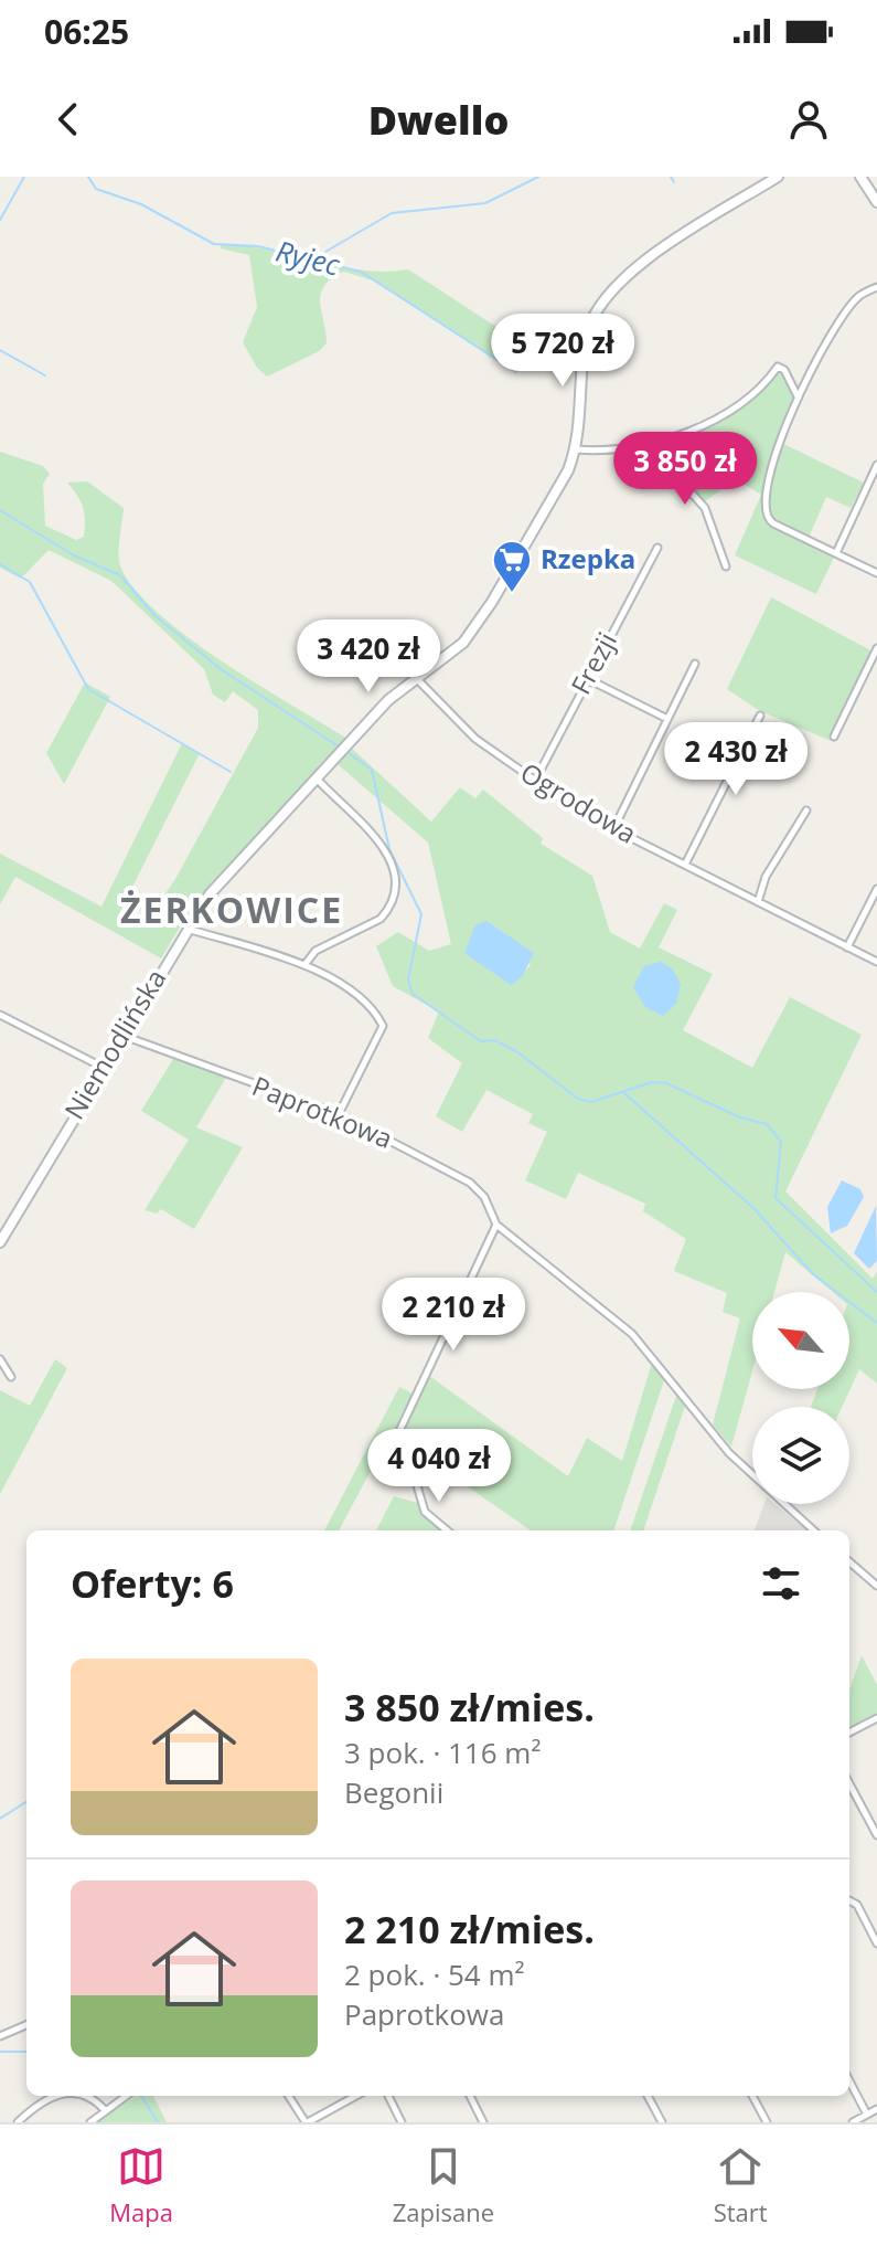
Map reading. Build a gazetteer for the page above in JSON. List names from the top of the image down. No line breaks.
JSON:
{"streets":{"main road":["Niemodlińska"],"street":["Frezji","Ogrodowa","Paprotkowa"]},"crossings":[["Frezji","Ogrodowa"],["Ogrodowa","Niemodlińska"],["Niemodlińska","Paprotkowa"]],"districts":["ŻERKOWICE"],"water":["Ryjec"],"places":{"supermarket":["Rzepka"]},"north":"top left","page":{"status":"06:25","header":"Dwello","price":["5 720 zł","3 850 zł","3 420 zł","2 430 zł","2 210 zł","4 040 zł"],"heading":"Oferty: 6","list":[{"name":"3 850 zł/mies.","note":"3 pok. · 116 m² · Begonii"},{"name":"2 210 zł/mies.","note":"2 pok. · 54 m² · Paprotkowa"}],"tabs":["Mapa","Zapisane","Start"]}}
